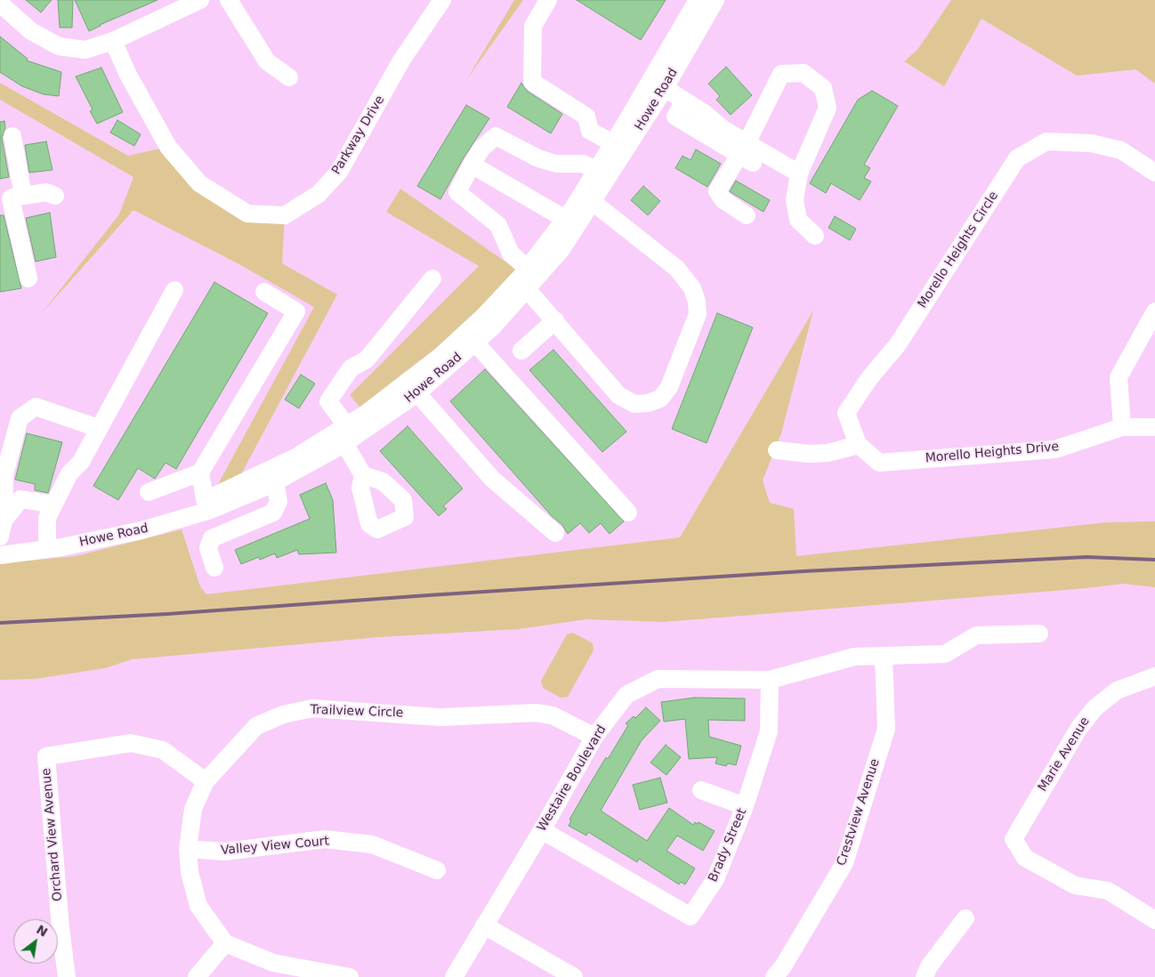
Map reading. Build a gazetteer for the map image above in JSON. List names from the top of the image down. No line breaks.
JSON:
{"streets":{"street":["Howe Road","Parkway Drive","Morello Heights Circle","Morello Heights Drive","Trailview Circle","Marie Avenue","Westaire Boulevard","Crestview Avenue","Orchard View Avenue","Brady Street","Valley View Court"]},"crossings":[["Morello Heights Circle","Morello Heights Drive"],["Trailview Circle","Westaire Boulevard"],["Trailview Circle","Orchard View Avenue"],["Trailview Circle","Valley View Court"],["Westaire Boulevard","Crestview Avenue"],["Westaire Boulevard","Brady Street"]],"north":"top right"}
